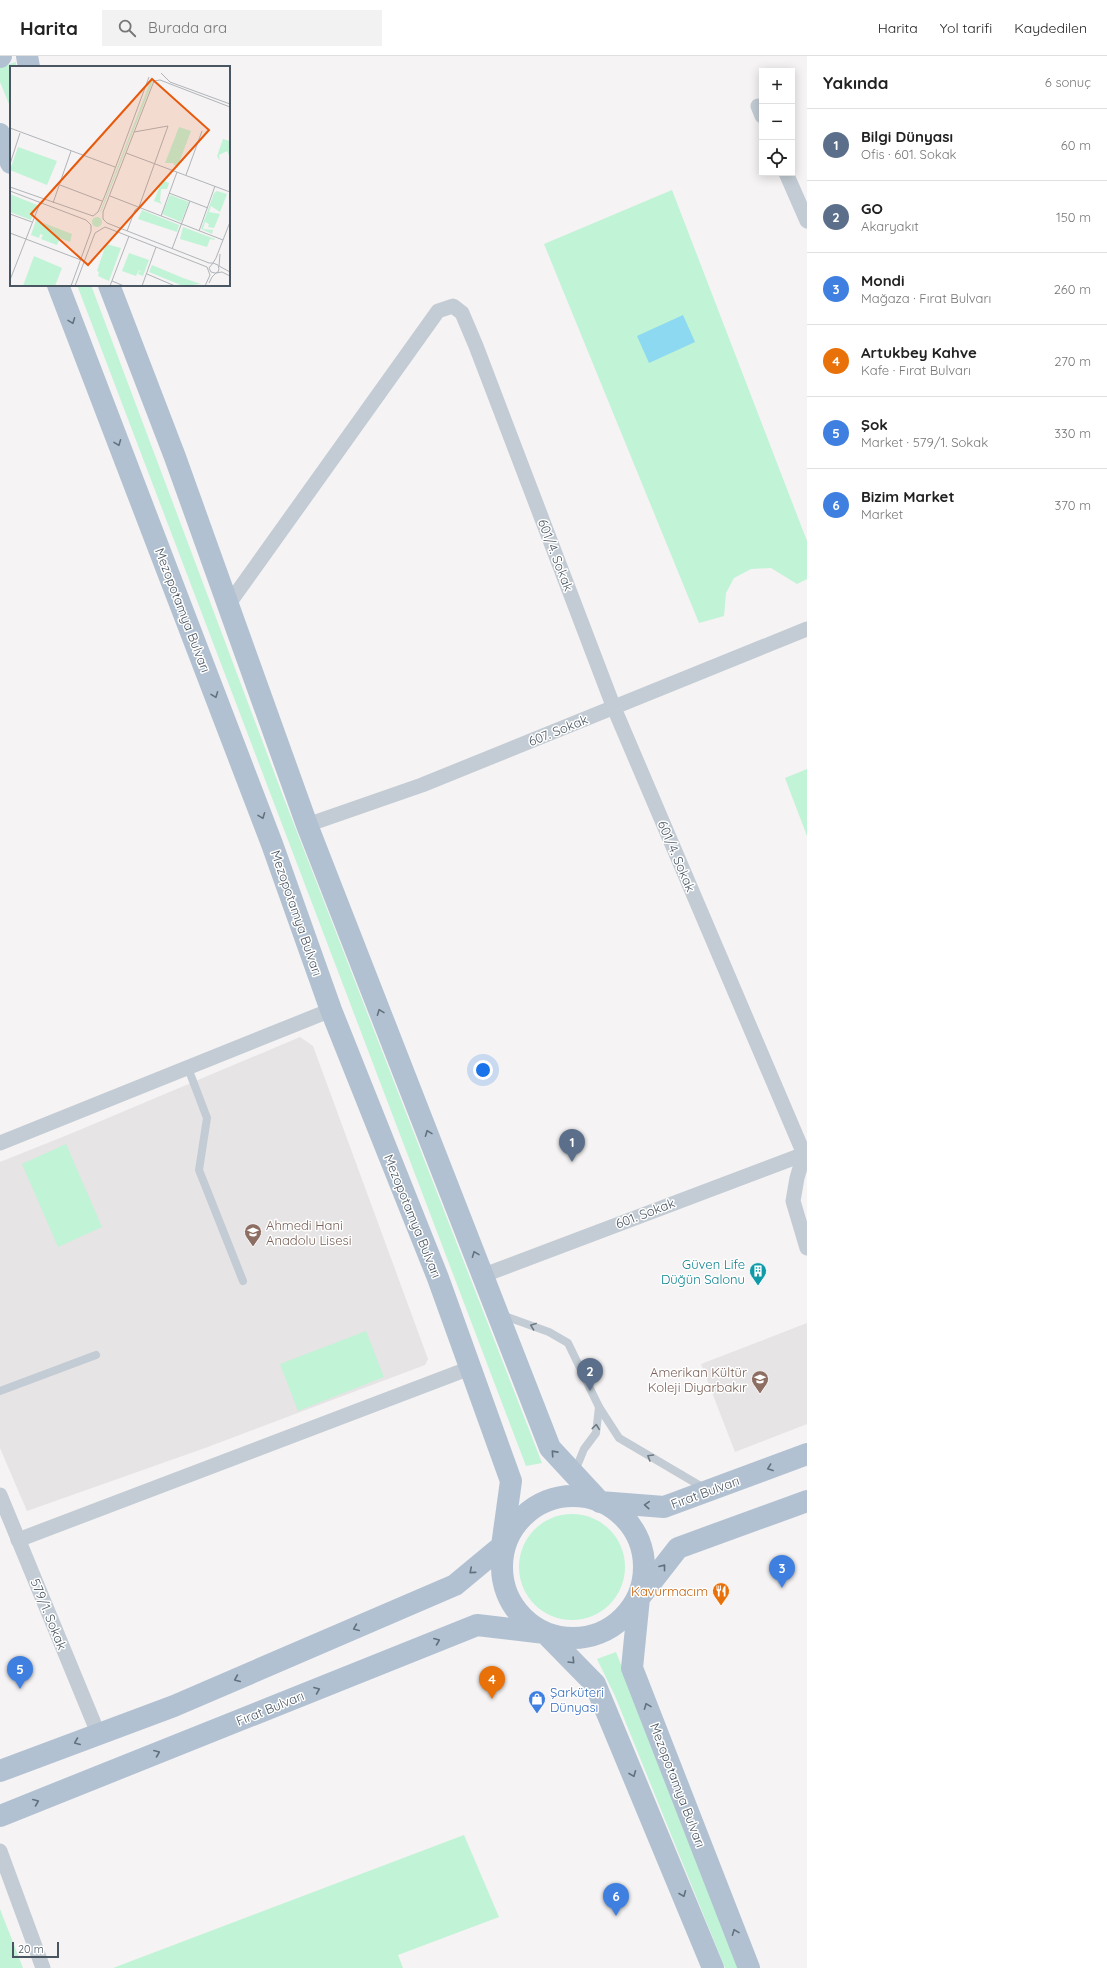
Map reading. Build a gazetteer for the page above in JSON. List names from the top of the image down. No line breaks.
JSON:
{"streets":{"main road":["Mezopotamya Bulvarı","Fırat Bulvarı"],"street":["601/4. Sokak","607. Sokak","601. Sokak","579/1. Sokak"]},"crossings":[["601/4. Sokak","607. Sokak"],["601/4. Sokak","601. Sokak"],["Mezopotamya Bulvarı","Fırat Bulvarı"]],"places":{"school or university":["Ahmedi Hani Anadolu Lisesi","Amerikan Kültür Koleji Diyarbakır"],"building":["Güven Life Düğün Salonu"],"restaurant":["Kavurmacım"],"shop":["Şarküteri Dünyası"]},"scale_bar":"20 m","page":{"header":"Harita","search":"Burada ara","nav":["Harita","Yol tarifi","Kaydedilen"],"heading":["Yakında","6 sonuç"],"map_buttons":["+","−"],"list":[{"mark":"1","name":"Bilgi Dünyası","note":"Ofis · 601. Sokak","value":"60 m"},{"mark":"2","name":"GO","note":"Akaryakıt","value":"150 m"},{"mark":"3","name":"Mondi","note":"Mağaza · Fırat Bulvarı","value":"260 m"},{"mark":"4","name":"Artukbey Kahve","note":"Kafe · Fırat Bulvarı","value":"270 m"},{"mark":"5","name":"Şok","note":"Market · 579/1. Sokak","value":"330 m"},{"mark":"6","name":"Bizim Market","note":"Market","value":"370 m"}],"pins":["1","2","3","5","4","6"],"scale":"20 m"}}
